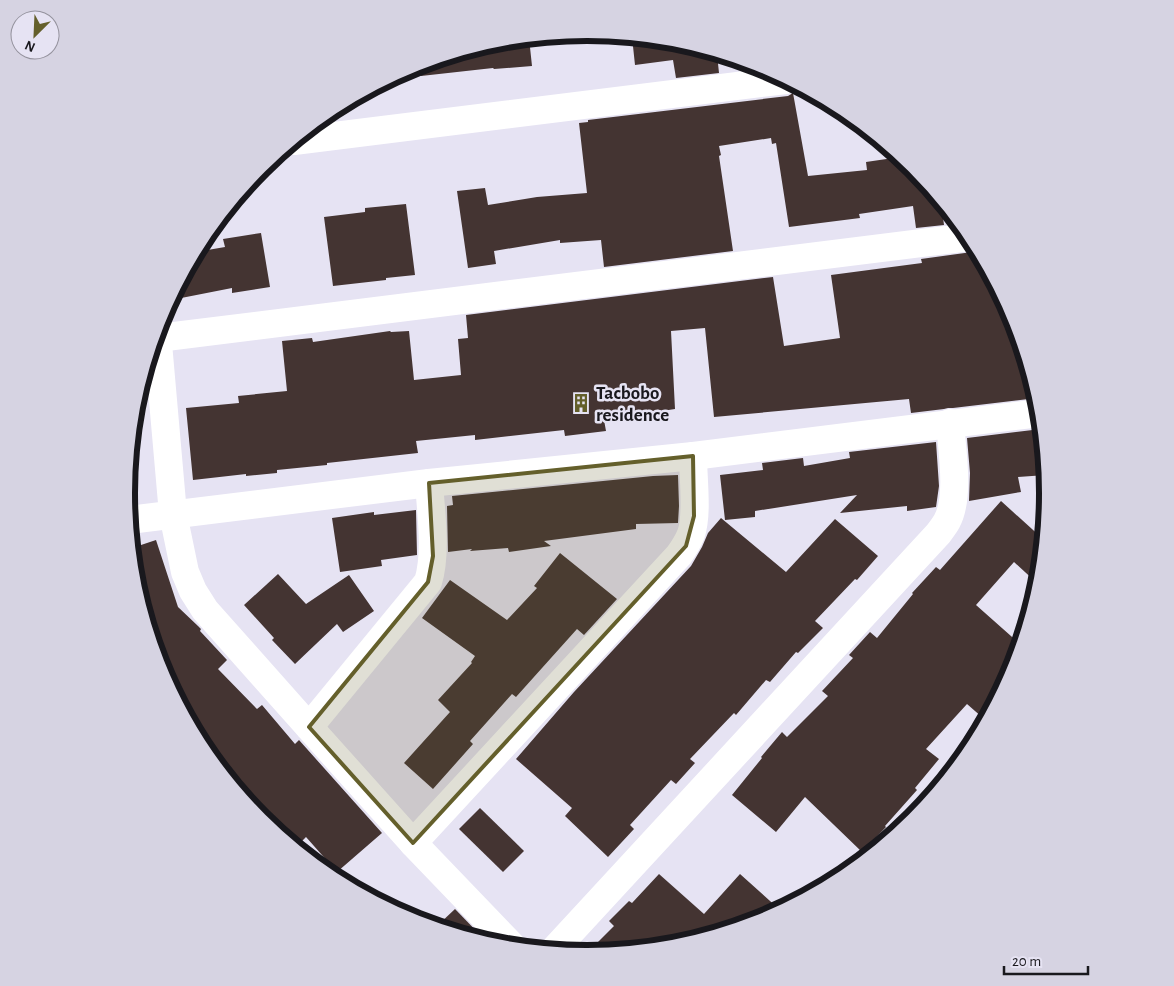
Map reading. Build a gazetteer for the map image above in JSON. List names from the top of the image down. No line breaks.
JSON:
{"places":{"building":["Tacbobo residence"]},"scale_bar":"20 m","north":"bottom left"}
